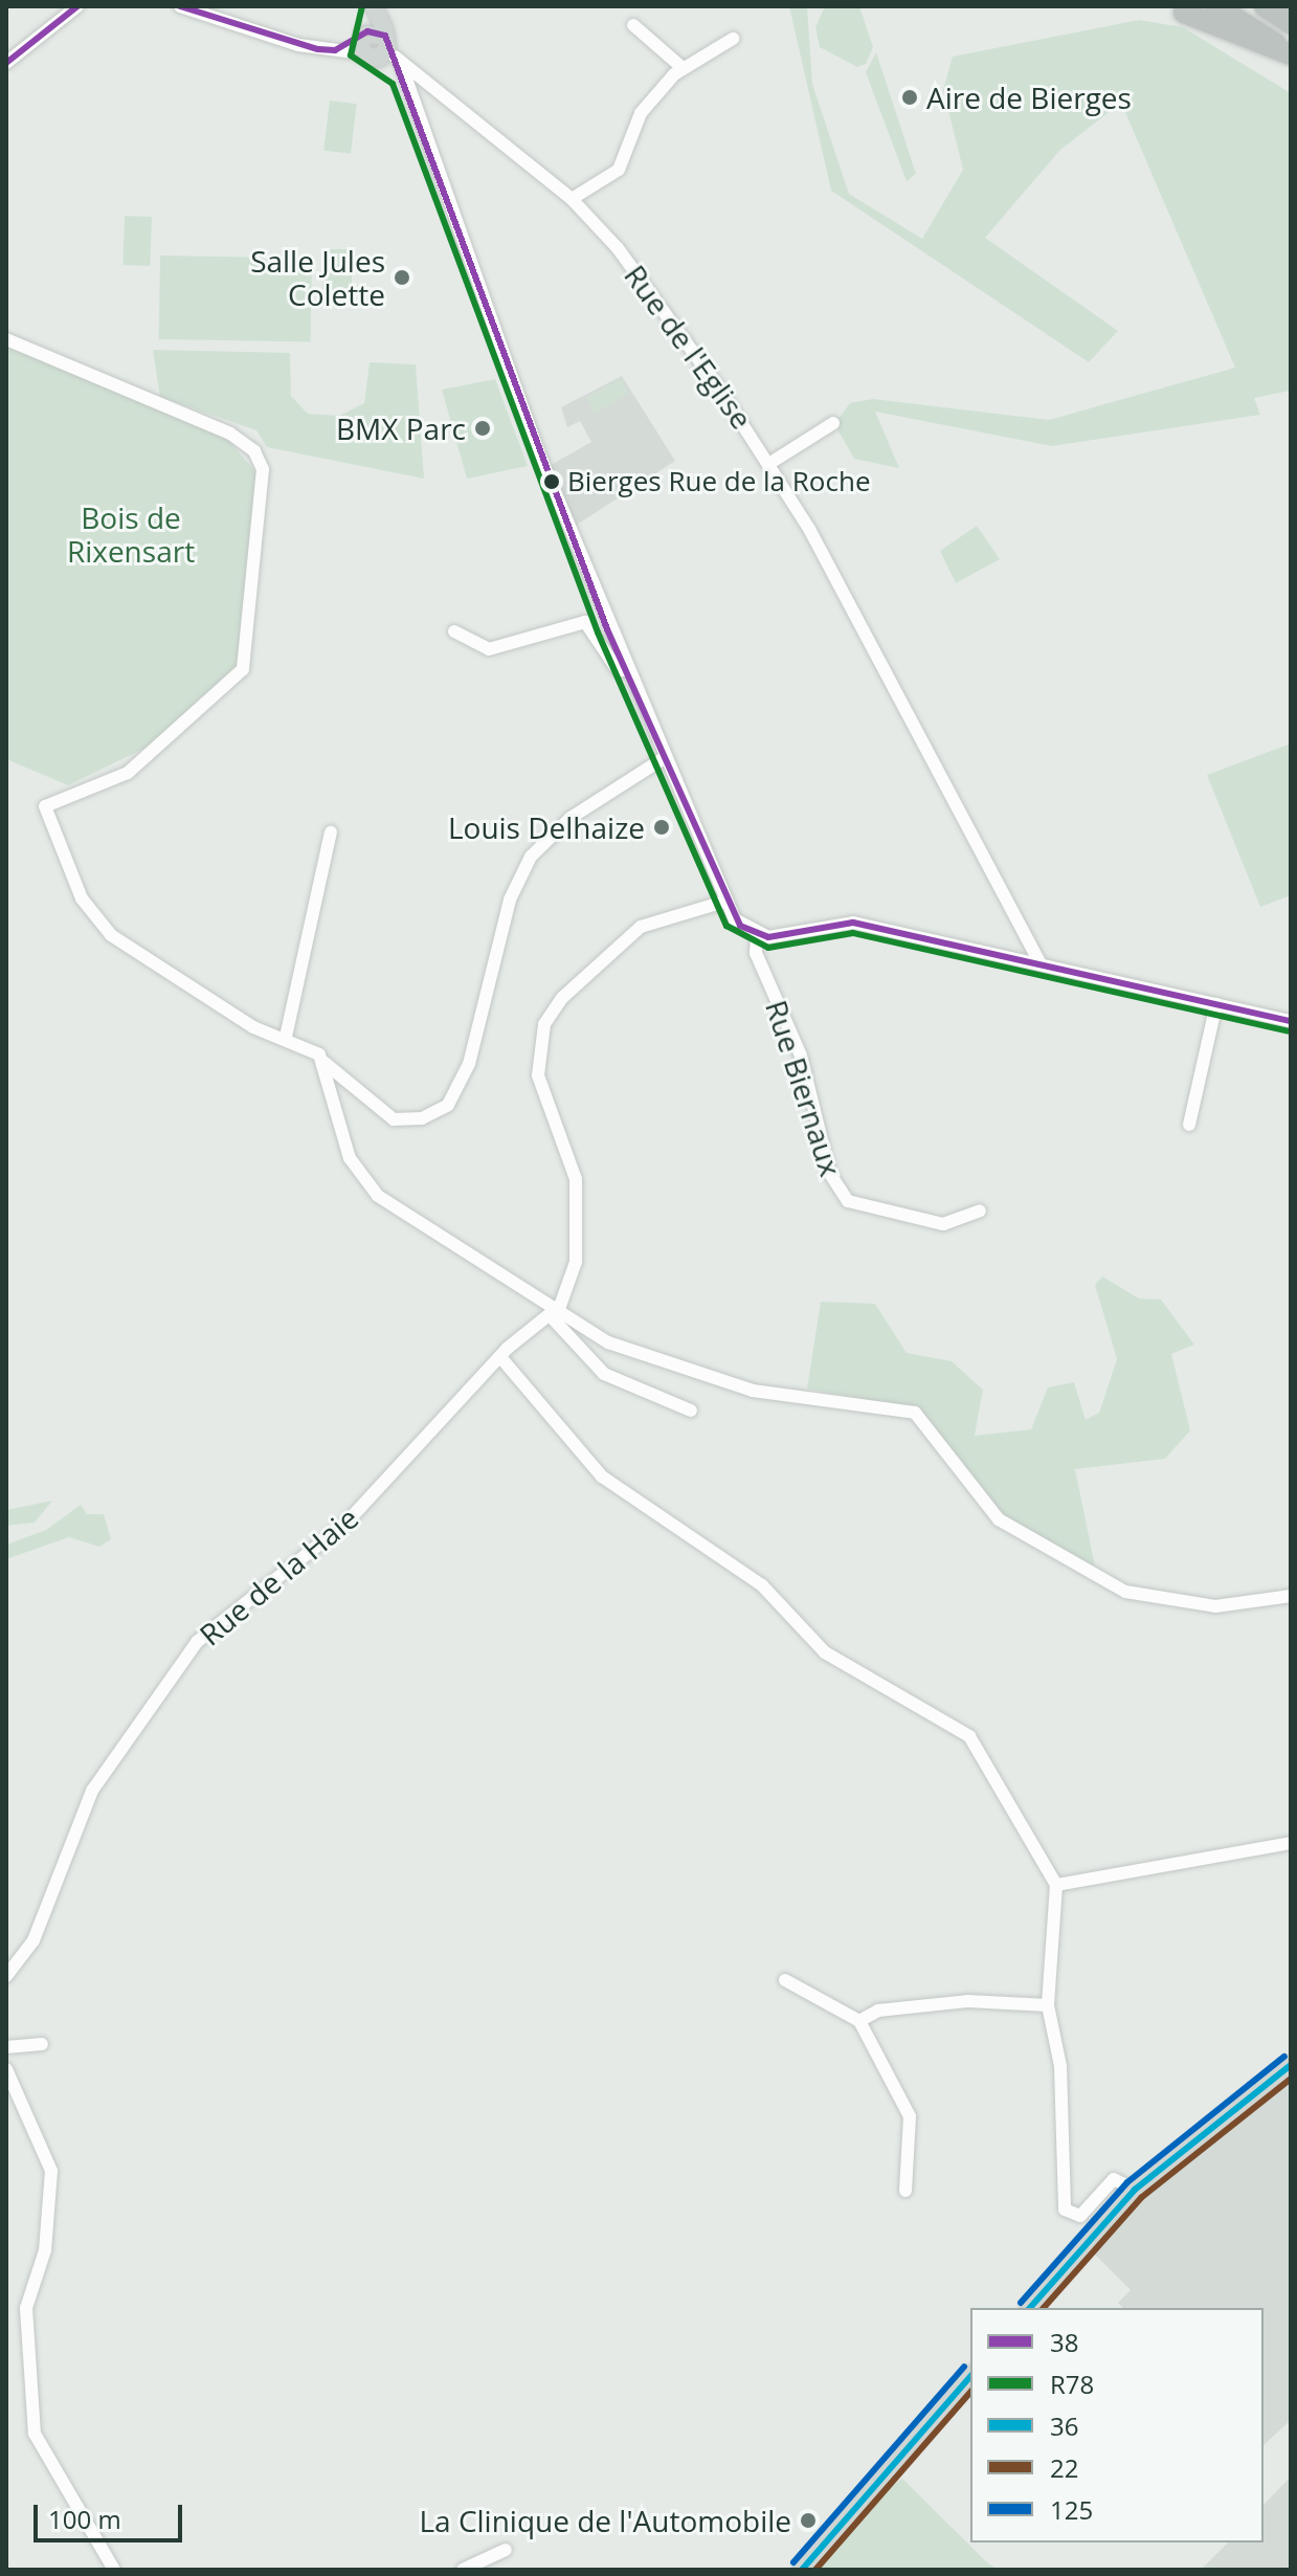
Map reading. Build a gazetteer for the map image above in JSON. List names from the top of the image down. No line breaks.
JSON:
{"streets":{"street":["Rue de l'Eglise","Rue Biernaux","Rue de la Haie"]},"parks":["Bois de Rixensart"],"places":["Aire de Bierges","Salle Jules Colette","BMX Parc","Bierges Rue de la Roche","Louis Delhaize","La Clinique de l'Automobile"],"lines":["transit line 38","transit line R78","transit line 125","transit line 36","transit line 22"],"legend":["38","R78","36","22","125"],"scale_bar":"100 m"}
